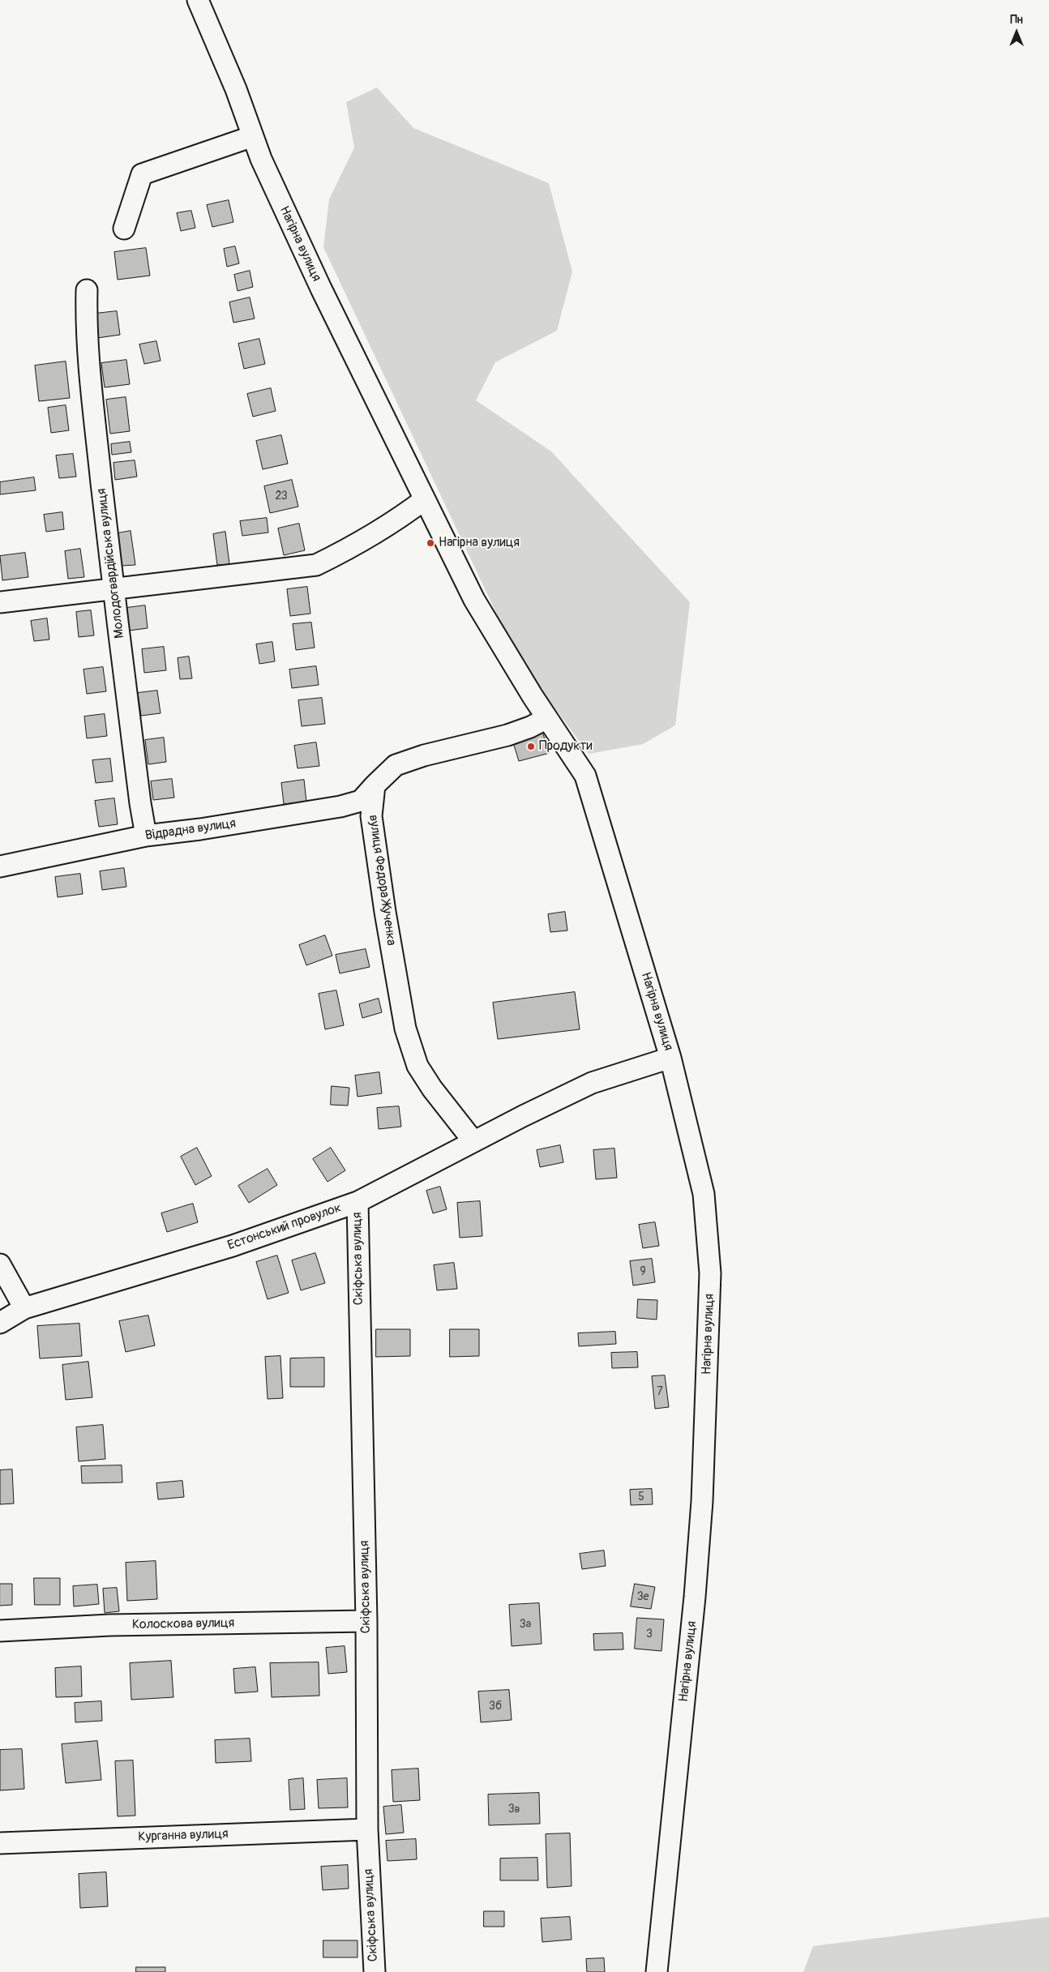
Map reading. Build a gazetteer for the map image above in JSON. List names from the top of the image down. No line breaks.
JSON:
{"streets":{"street":["Нагірна вулиця","Молодогвардійська вулиця","Відрадна вулиця","вулиця Федора Жученка","Естонський провулок","Скіфська вулиця","Колоскова вулиця","Курганна вулиця"]},"crossings":[["Нагірна вулиця","Естонський провулок"],["Молодогвардійська вулиця","Відрадна вулиця"],["Відрадна вулиця","вулиця Федора Жученка"],["вулиця Федора Жученка","Естонський провулок"],["Естонський провулок","Скіфська вулиця"],["Скіфська вулиця","Колоскова вулиця"],["Скіфська вулиця","Курганна вулиця"]],"places":["Нагірна вулиця","Продукти"],"house_numbers":["23","9","7","5","3е","3а","3","3б","3в"],"north":"top"}
